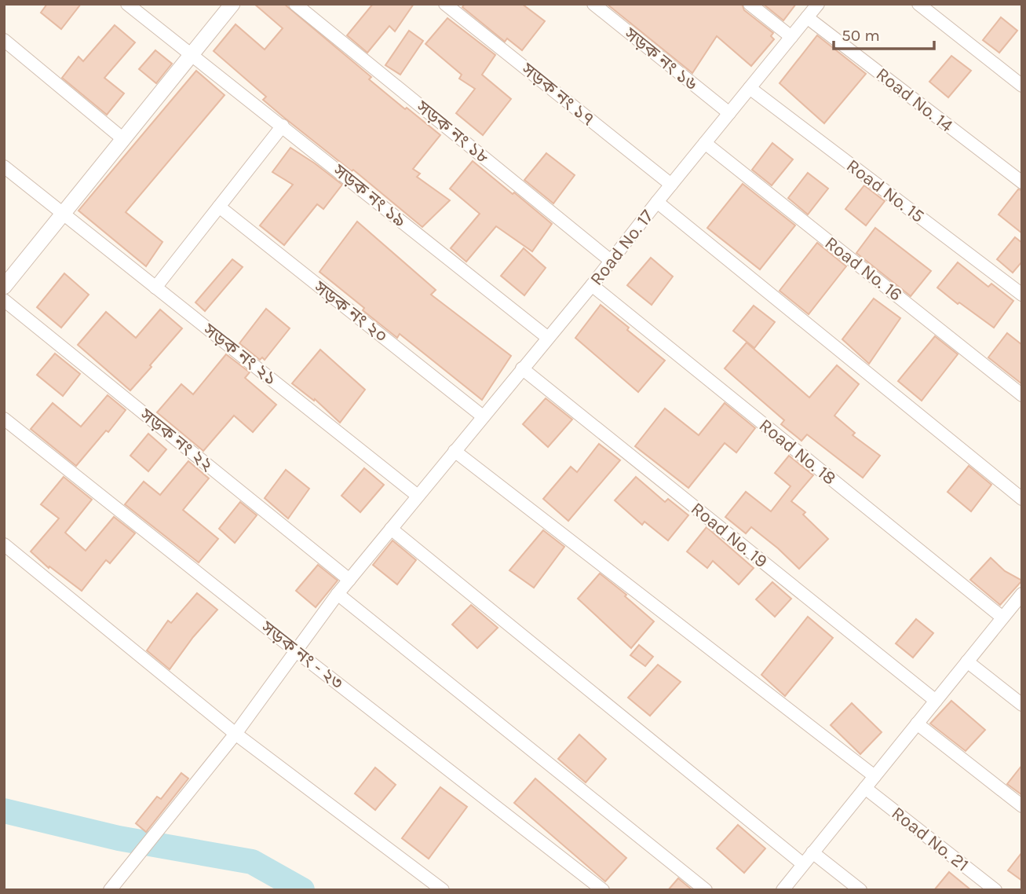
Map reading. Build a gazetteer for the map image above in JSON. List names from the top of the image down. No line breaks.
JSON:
{"streets":{"street":["সড়ক নং ১৬","সড়ক নং ১৭","Road No. 14","সড়ক নং ১৮","Road No. 15","সড়ক নং ১৯","Road No. 17","Road No. 16","সড়ক নং ২০","সড়ক নং ২১","সড়ক নং ২২","Road No. 18","Road No. 19","সড়ক নং - ২৩","Road No. 21"]},"crossings":[["সড়ক নং ১৮","Road No. 17"],["সড়ক নং ১৯","Road No. 17"],["Road No. 17","সড়ক নং ২০"],["Road No. 17","সড়ক নং ২১"],["Road No. 17","সড়ক নং ২২"],["Road No. 17","Road No. 18"],["Road No. 17","Road No. 19"],["Road No. 17","সড়ক নং - ২৩"]],"scale_bar":"50 m"}
